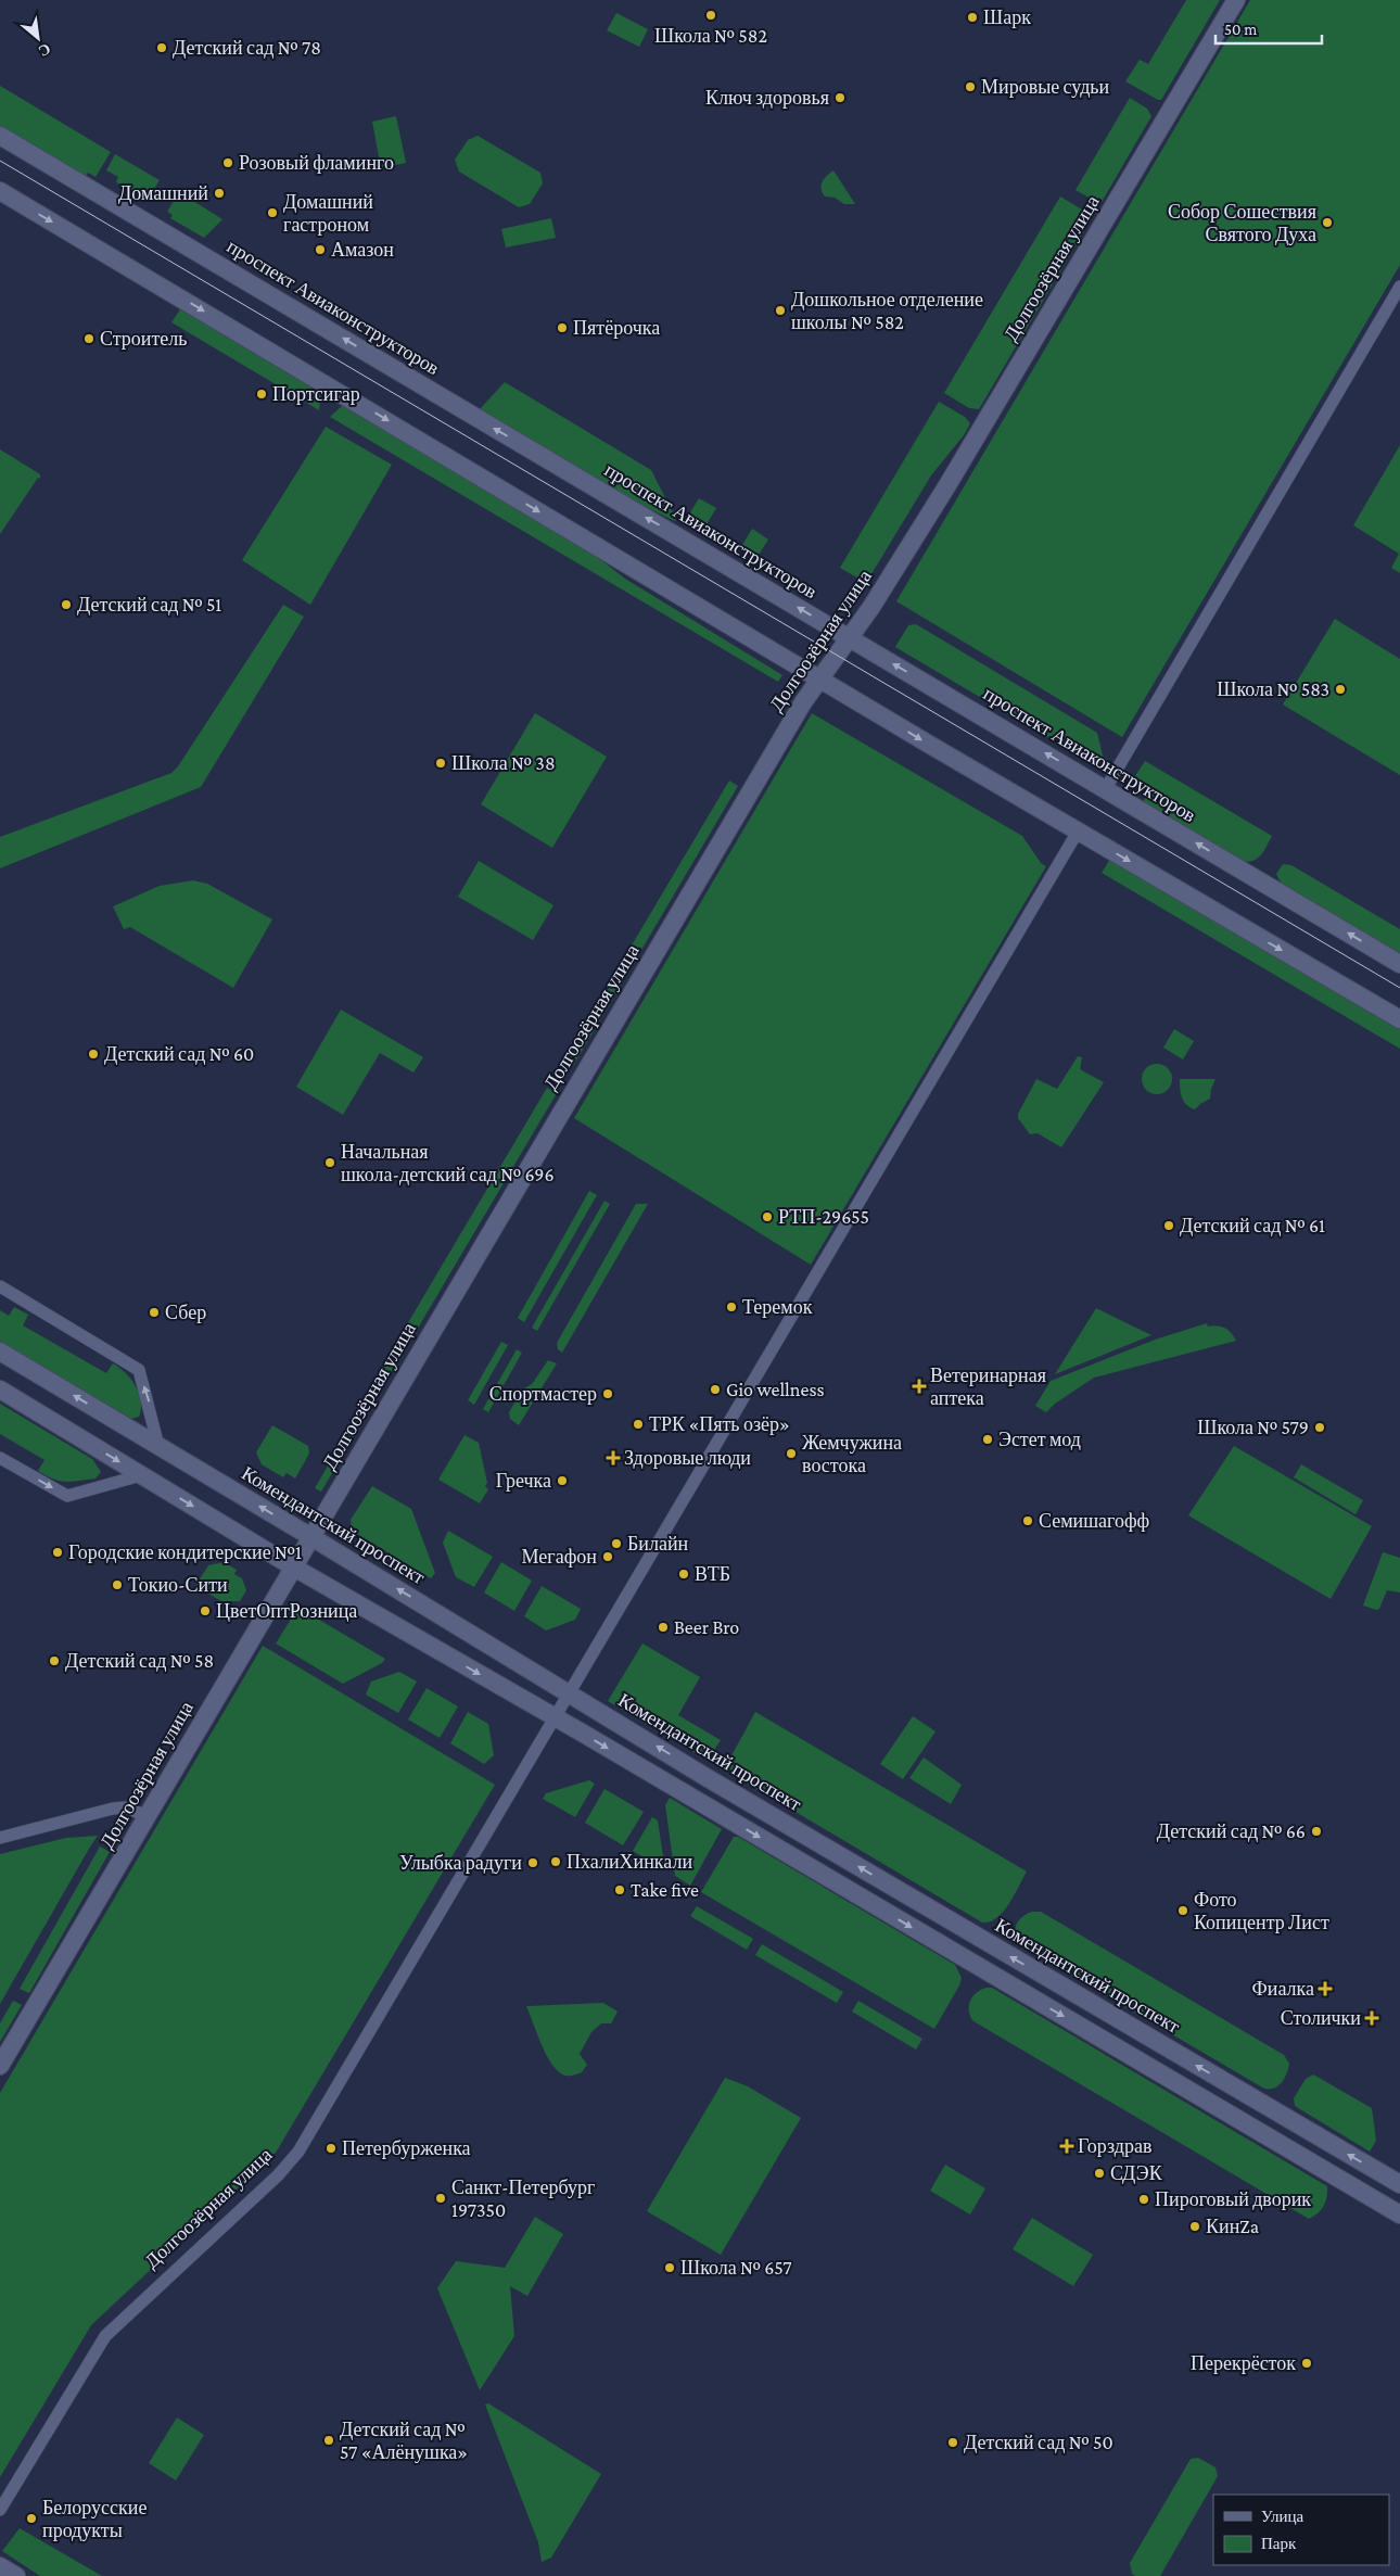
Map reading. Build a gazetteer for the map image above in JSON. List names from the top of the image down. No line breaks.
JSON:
{"streets":{"main road":["Долгоозёрная улица","проспект Авиаконструкторов","Комендантский проспект"]},"crossings":[["Долгоозёрная улица","проспект Авиаконструкторов"],["Долгоозёрная улица","Комендантский проспект"]],"places":{"other":["Школа № 582","Шарк","Детский сад № 78","Мировые судьи","Ключ здоровья","Розовый фламинго","Домашний","Домашний гастроном","Собор Сошествия Святого Духа","Амазон","Дошкольное отделение школы № 582","Пятёрочка","Строитель","Портсигар","Детский сад № 51","Школа № 583","Школа № 38","Детский сад № 60","Начальная школа-детский сад № 696","РТП-29655","Детский сад № 61","Теремок","Сбер","Gio wellness","Спортмастер","ТРК «Пять озёр»","Школа № 579","Эстет мод","Жемчужина востока","Гречка","Семишагофф","Билайн","Городские кондитерские №1","Мегафон","ВТБ","Токио-Сити","ЦветОптРозница","Beer Bro","Детский сад № 58","Детский сад № 66","ПхалиХинкали","Улыбка радуги","Take five","Фото Копицентр Лист","Петербурженка","СДЭК","Санкт-Петербург 197350","Пироговый дворик","КинZa","Школа № 657","Перекрёсток","Детский сад № 57 «Алёнушка»","Детский сад № 50","Белорусские продукты"],"health":["Ветеринарная аптека","Здоровые люди","Фиалка","Столички","Горздрав"]},"legend":["Улица","Парк"],"scale_bar":"50 m","north":"bottom right"}
